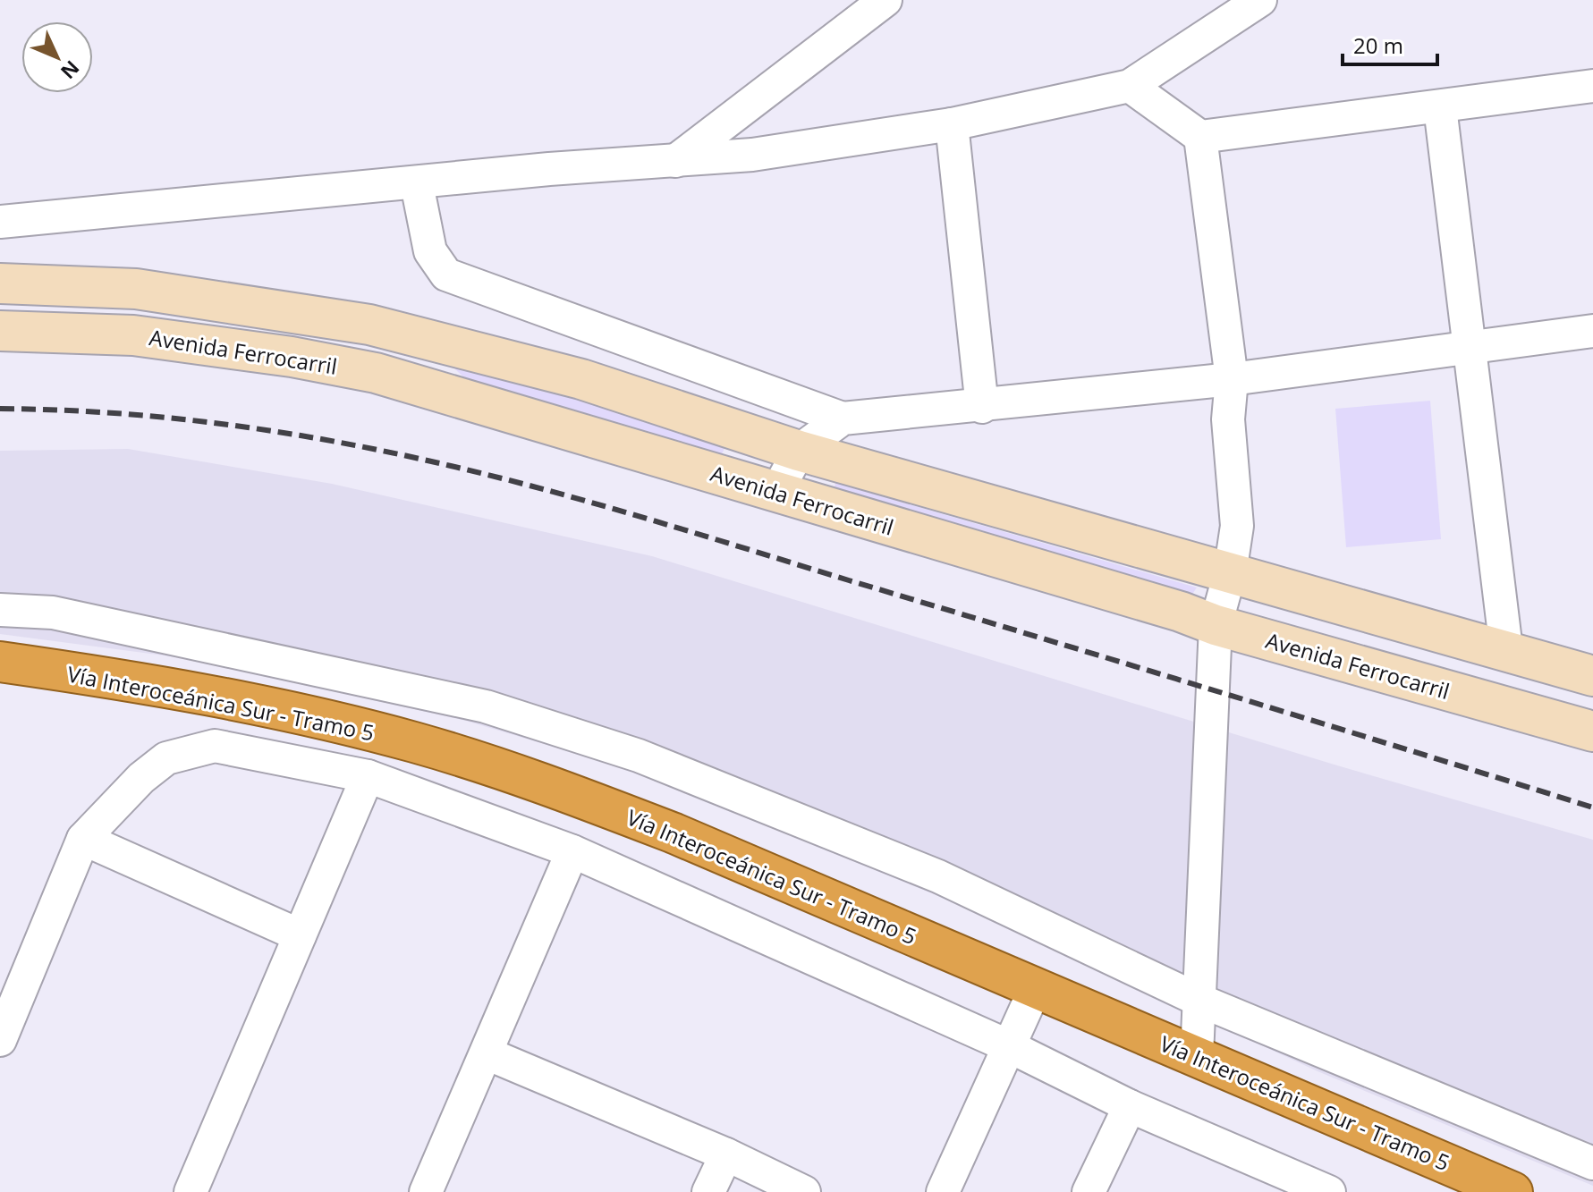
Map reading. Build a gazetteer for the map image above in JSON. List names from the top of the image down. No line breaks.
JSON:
{"streets":{"highway":["Vía Interoceánica Sur - Tramo 5"],"main road":["Avenida Ferrocarril"]},"scale_bar":"20 m","north":"bottom right"}
